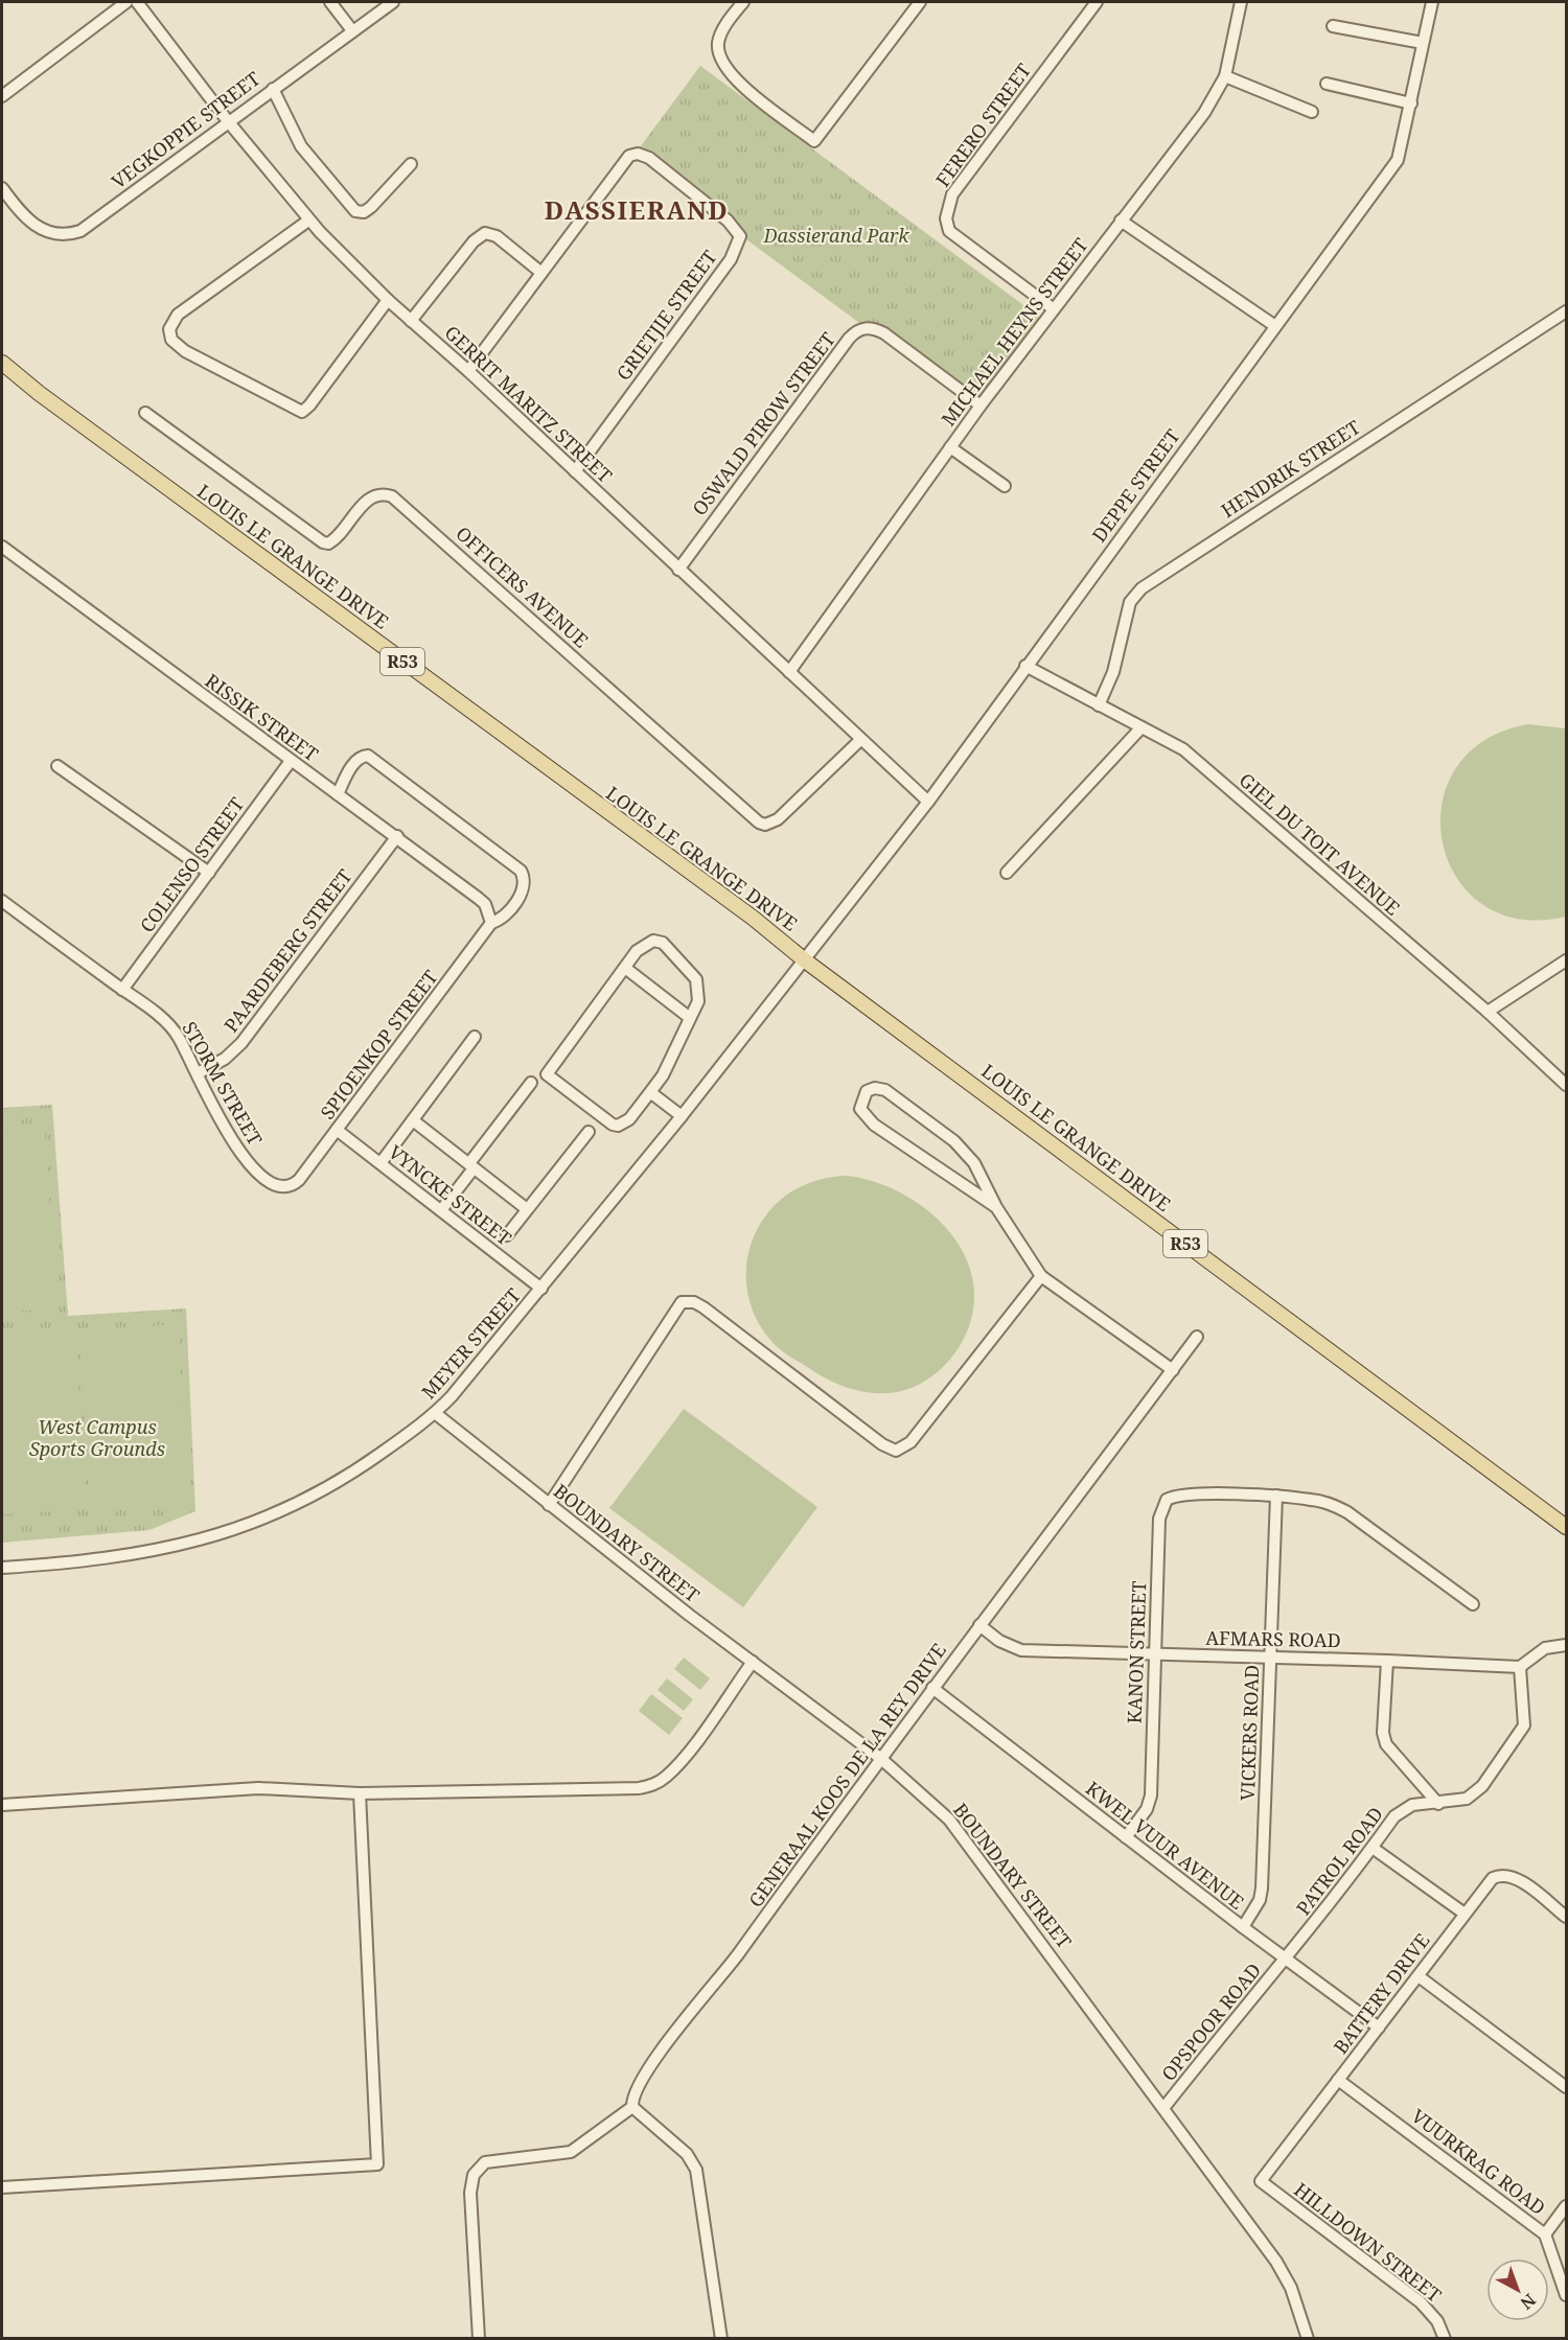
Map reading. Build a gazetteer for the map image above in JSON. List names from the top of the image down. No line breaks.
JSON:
{"streets":{"main road":["LOUIS LE GRANGE DRIVE","R53"],"street":["FERERO STREET","VEGKOPPIE STREET","GRIETJIE STREET","MICHAEL HEYNS STREET","GERRIT MARITZ STREET","OSWALD PIROW STREET","HENDRIK STREET","DEPPE STREET","OFFICERS AVENUE","RISSIK STREET","GIEL DU TOIT AVENUE","COLENSO STREET","PAARDEBERG STREET","SPIOENKOP STREET","STORM STREET","VYNCKE STREET","MEYER STREET","BOUNDARY STREET","AFMARS ROAD","KANON STREET","VICKERS ROAD","GENERAAL KOOS DE LA REY DRIVE","KWEL VUUR AVENUE","PATROL ROAD","BATTERY DRIVE","OPSPOOR ROAD","VUURKRAG ROAD","HILLDOWN STREET"]},"crossings":[["FERERO STREET","MICHAEL HEYNS STREET"],["VEGKOPPIE STREET","GERRIT MARITZ STREET"],["GRIETJIE STREET","GERRIT MARITZ STREET"],["MICHAEL HEYNS STREET","GERRIT MARITZ STREET"],["MICHAEL HEYNS STREET","OSWALD PIROW STREET"],["GERRIT MARITZ STREET","OSWALD PIROW STREET"],["GERRIT MARITZ STREET","DEPPE STREET"],["GERRIT MARITZ STREET","OFFICERS AVENUE"],["HENDRIK STREET","GIEL DU TOIT AVENUE"],["DEPPE STREET","LOUIS LE GRANGE DRIVE"],["DEPPE STREET","GIEL DU TOIT AVENUE"],["DEPPE STREET","MEYER STREET"],["LOUIS LE GRANGE DRIVE","MEYER STREET"],["RISSIK STREET","COLENSO STREET"],["RISSIK STREET","PAARDEBERG STREET"],["RISSIK STREET","SPIOENKOP STREET"],["COLENSO STREET","STORM STREET"],["PAARDEBERG STREET","STORM STREET"],["SPIOENKOP STREET","STORM STREET"],["SPIOENKOP STREET","VYNCKE STREET"],["VYNCKE STREET","MEYER STREET"],["MEYER STREET","BOUNDARY STREET"],["BOUNDARY STREET","GENERAAL KOOS DE LA REY DRIVE"],["BOUNDARY STREET","OPSPOOR ROAD"],["AFMARS ROAD","KANON STREET"],["AFMARS ROAD","VICKERS ROAD"],["AFMARS ROAD","GENERAAL KOOS DE LA REY DRIVE"],["AFMARS ROAD","PATROL ROAD"],["KANON STREET","VICKERS ROAD"],["KANON STREET","KWEL VUUR AVENUE"],["VICKERS ROAD","KWEL VUUR AVENUE"],["GENERAAL KOOS DE LA REY DRIVE","KWEL VUUR AVENUE"],["KWEL VUUR AVENUE","PATROL ROAD"],["KWEL VUUR AVENUE","BATTERY DRIVE"],["KWEL VUUR AVENUE","OPSPOOR ROAD"],["PATROL ROAD","OPSPOOR ROAD"],["BATTERY DRIVE","VUURKRAG ROAD"],["BATTERY DRIVE","HILLDOWN STREET"]],"districts":["DASSIERAND"],"parks":["Dassierand Park","West Campus Sports Grounds"],"north":"bottom right"}
